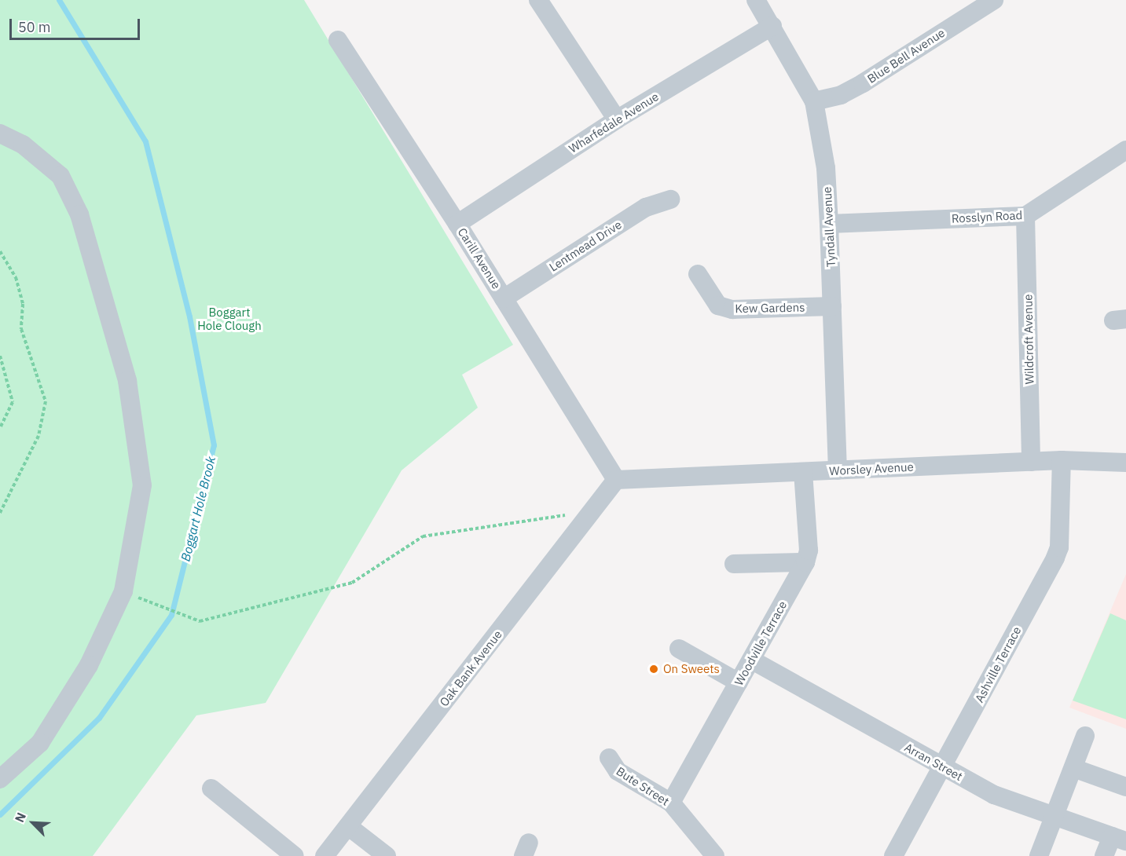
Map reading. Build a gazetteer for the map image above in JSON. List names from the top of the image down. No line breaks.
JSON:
{"streets":{"street":["Blue Bell Avenue","Wharfedale Avenue","Rosslyn Road","Tyndall Avenue","Lentmead Drive","Carill Avenue","Kew Gardens","Wildcroft Avenue","Worsley Avenue","Woodville Terrace","Ashville Terrace","Oak Bank Avenue","Arran Street","Bute Street"]},"crossings":[["Blue Bell Avenue","Tyndall Avenue"],["Wharfedale Avenue","Tyndall Avenue"],["Wharfedale Avenue","Carill Avenue"],["Rosslyn Road","Tyndall Avenue"],["Rosslyn Road","Wildcroft Avenue"],["Tyndall Avenue","Kew Gardens"],["Tyndall Avenue","Worsley Avenue"],["Lentmead Drive","Carill Avenue"],["Carill Avenue","Worsley Avenue"],["Carill Avenue","Oak Bank Avenue"],["Wildcroft Avenue","Worsley Avenue"],["Worsley Avenue","Woodville Terrace"],["Worsley Avenue","Ashville Terrace"],["Worsley Avenue","Oak Bank Avenue"],["Woodville Terrace","Arran Street"],["Woodville Terrace","Bute Street"],["Ashville Terrace","Arran Street"]],"water":["Boggart Hole Brook"],"parks":["Boggart Hole Clough"],"places":["On Sweets"],"scale_bar":"50 m","north":"top left"}
